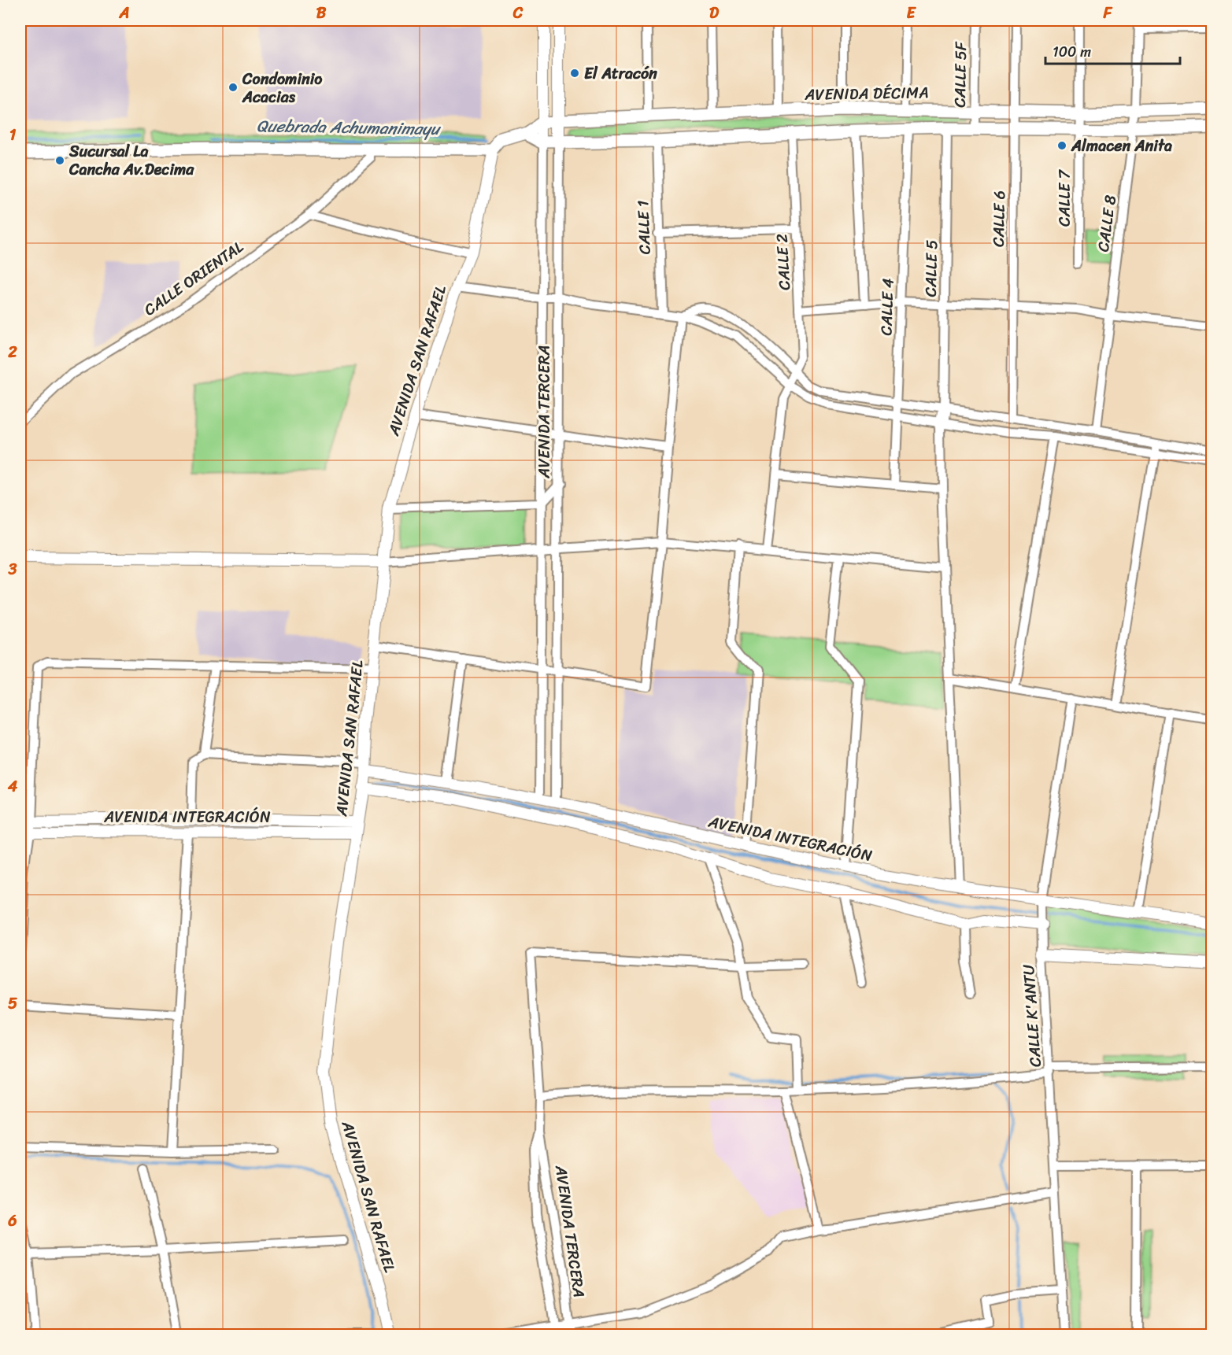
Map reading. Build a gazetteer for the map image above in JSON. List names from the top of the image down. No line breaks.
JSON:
{"streets":{"main road":["AVENIDA DÉCIMA"],"street":["CALLE 5F","CALLE 7","CALLE 6","CALLE 8","CALLE 1","CALLE 2","CALLE 5","CALLE ORIENTAL","CALLE 4","AVENIDA SAN RAFAEL","AVENIDA TERCERA","AVENIDA INTEGRACIÓN","CALLE K'ANTU"]},"crossings":[["CALLE 5F","AVENIDA DÉCIMA"],["AVENIDA DÉCIMA","CALLE 7"],["AVENIDA DÉCIMA","CALLE 6"],["AVENIDA DÉCIMA","CALLE 8"],["AVENIDA DÉCIMA","AVENIDA TERCERA"],["AVENIDA SAN RAFAEL","AVENIDA INTEGRACIÓN"],["AVENIDA TERCERA","AVENIDA INTEGRACIÓN"],["AVENIDA INTEGRACIÓN","CALLE K'ANTU"]],"water":["Quebrada Achumanimayu"],"places":["El Atracón","Condominio Acacias","Almacen Anita","Sucursal La Cancha Av.Decima"],"scale_bar":"100 m","grid":{"columns":["A","B","C","D","E","F"],"rows":["1","2","3","4","5","6"]}}
